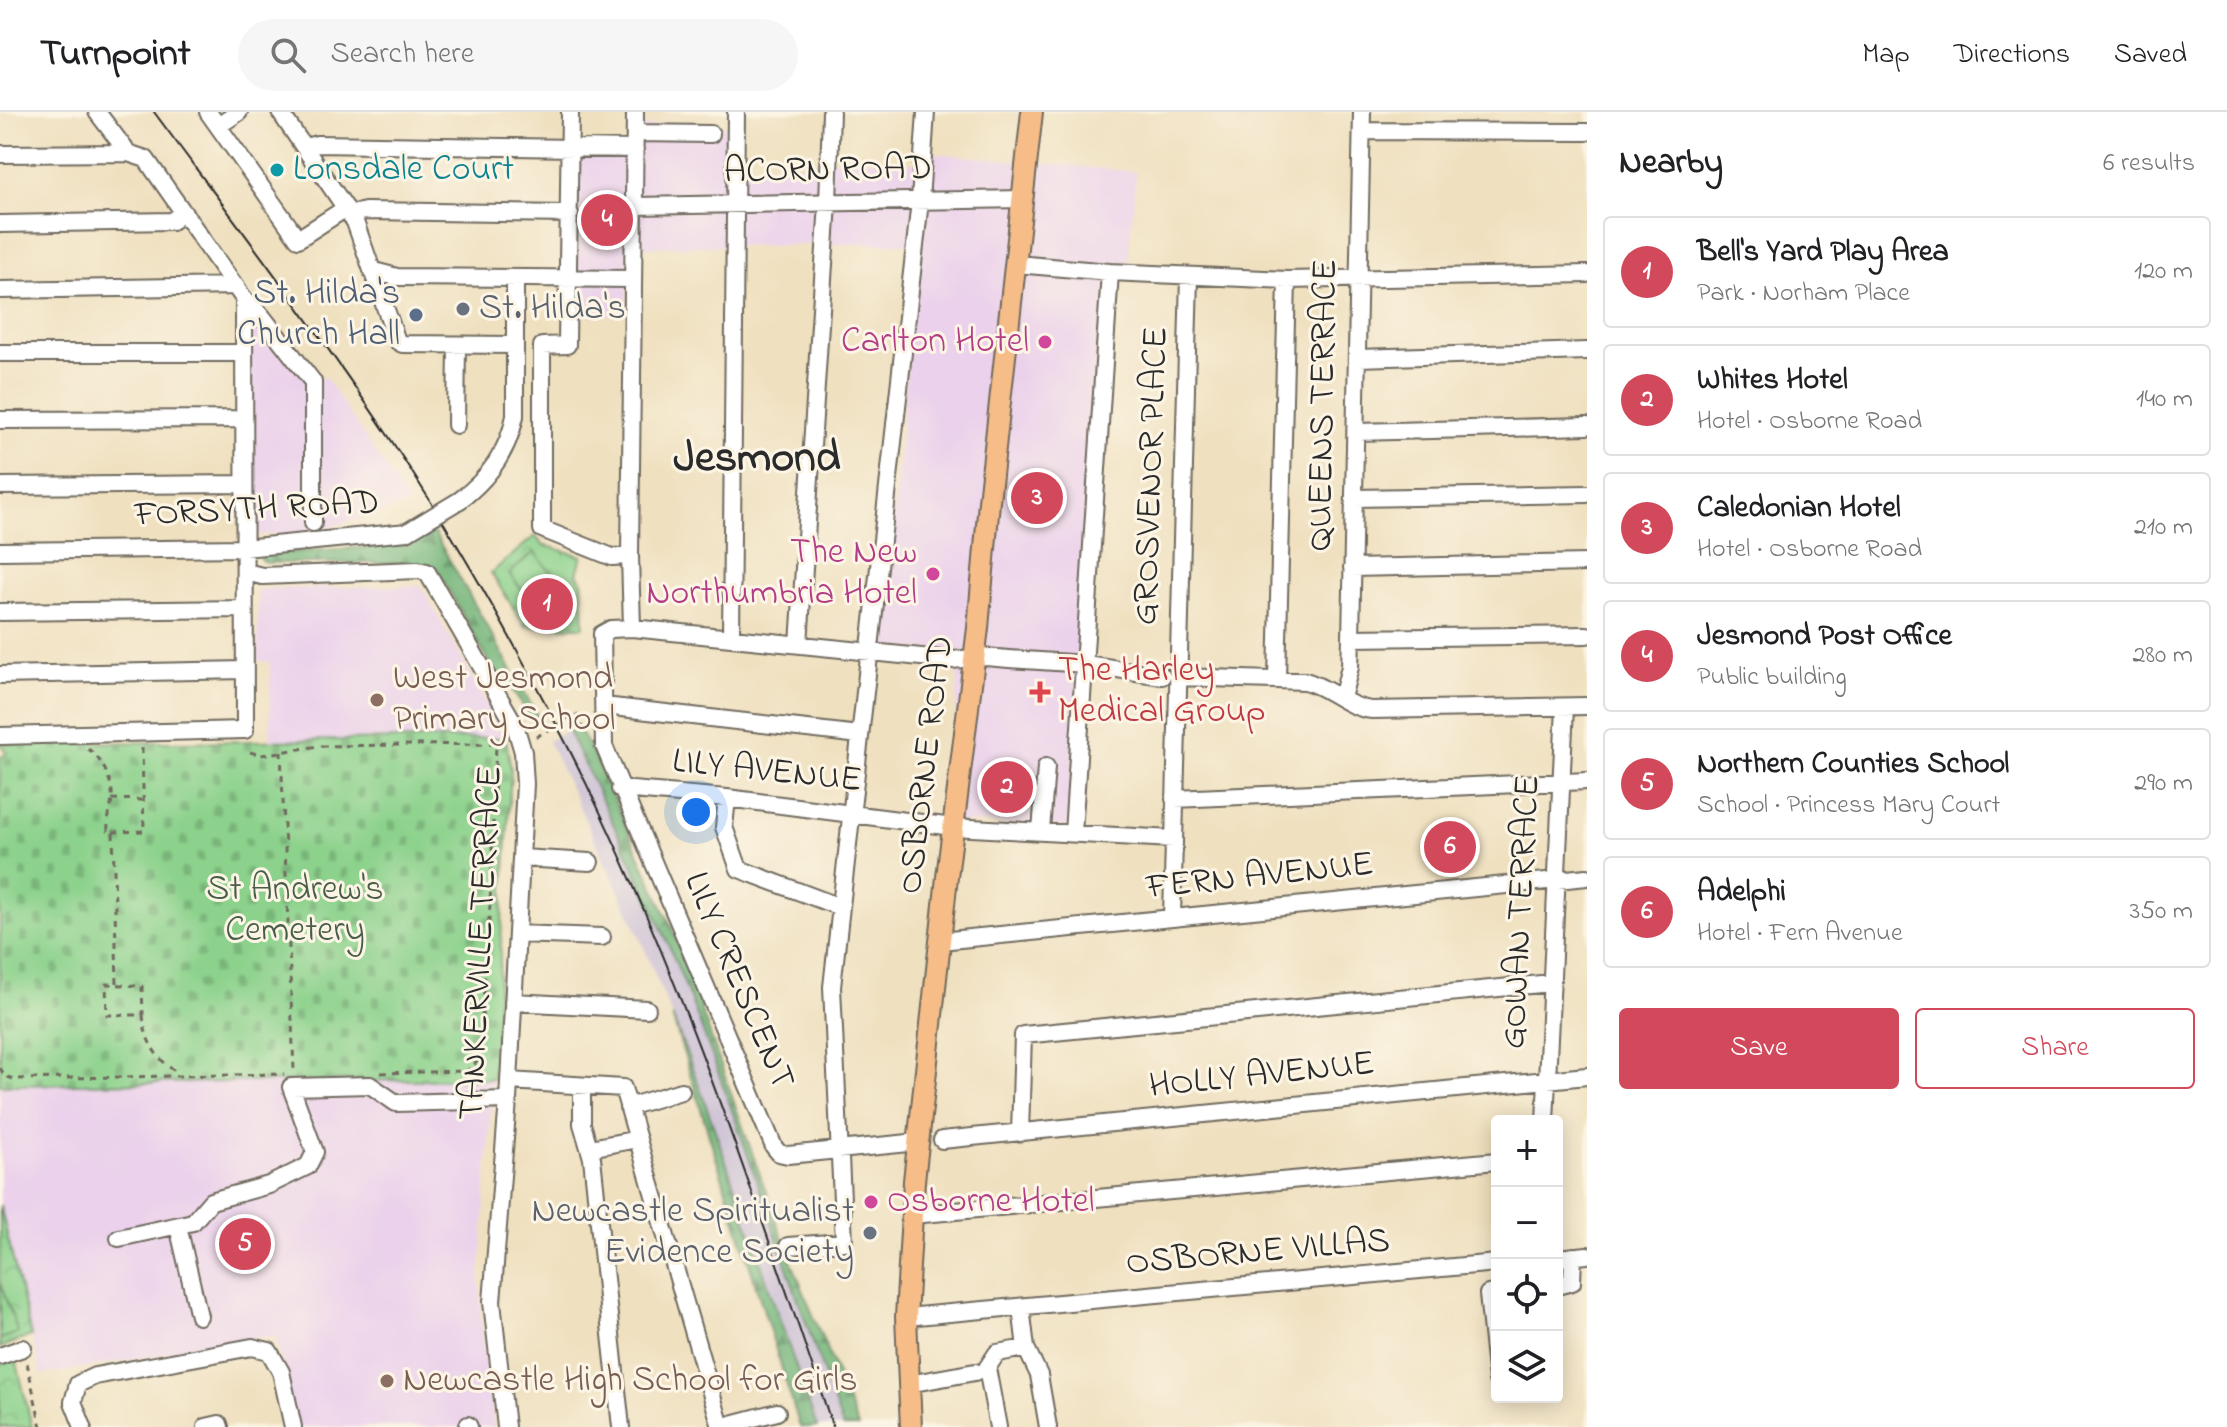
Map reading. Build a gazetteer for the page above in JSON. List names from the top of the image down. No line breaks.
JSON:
{"streets":{"main road":["OSBORNE ROAD"],"street":["ACORN ROAD","QUEENS TERRACE","GROSVENOR PLACE","FORSYTH ROAD","LILY AVENUE","FERN AVENUE","GOWAN TERRACE","TANKERVILLE TERRACE","LILY CRESCENT","HOLLY AVENUE","OSBORNE VILLAS"]},"crossings":[["ACORN ROAD","OSBORNE ROAD"],["GROSVENOR PLACE","LILY AVENUE"],["GROSVENOR PLACE","FERN AVENUE"],["OSBORNE ROAD","LILY AVENUE"],["OSBORNE ROAD","FERN AVENUE"],["OSBORNE ROAD","OSBORNE VILLAS"],["LILY AVENUE","LILY CRESCENT"],["FERN AVENUE","GOWAN TERRACE"],["GOWAN TERRACE","HOLLY AVENUE"]],"districts":["Jesmond"],"parks":["St Andrew's Cemetery"],"places":{"other":["Lonsdale Court","St. Hilda's","St. Hilda's Church Hall","Carlton Hotel","The New Northumbria Hotel","West Jesmond Primary School","Osborne Hotel","Newcastle Spiritualist Evidence Society","Newcastle High School for Girls"],"health":["The Harley Medical Group"]},"page":{"header":"Turnpoint","search":"Search here","nav":["Map","Directions","Saved"],"heading":["Nearby","6 results"],"pins":["4","3","1","2","6","5"],"list":[{"mark":"1","name":"Bell's Yard Play Area","note":"Park · Norham Place","value":"120 m"},{"mark":"2","name":"Whites Hotel","note":"Hotel · Osborne Road","value":"140 m"},{"mark":"3","name":"Caledonian Hotel","note":"Hotel · Osborne Road","value":"210 m"},{"mark":"4","name":"Jesmond Post Office","note":"Public building","value":"280 m"},{"mark":"5","name":"Northern Counties School","note":"School · Princess Mary Court","value":"290 m"},{"mark":"6","name":"Adelphi","note":"Hotel · Fern Avenue","value":"350 m"}],"buttons":["Save","Share"],"map_buttons":["+","−"]}}
